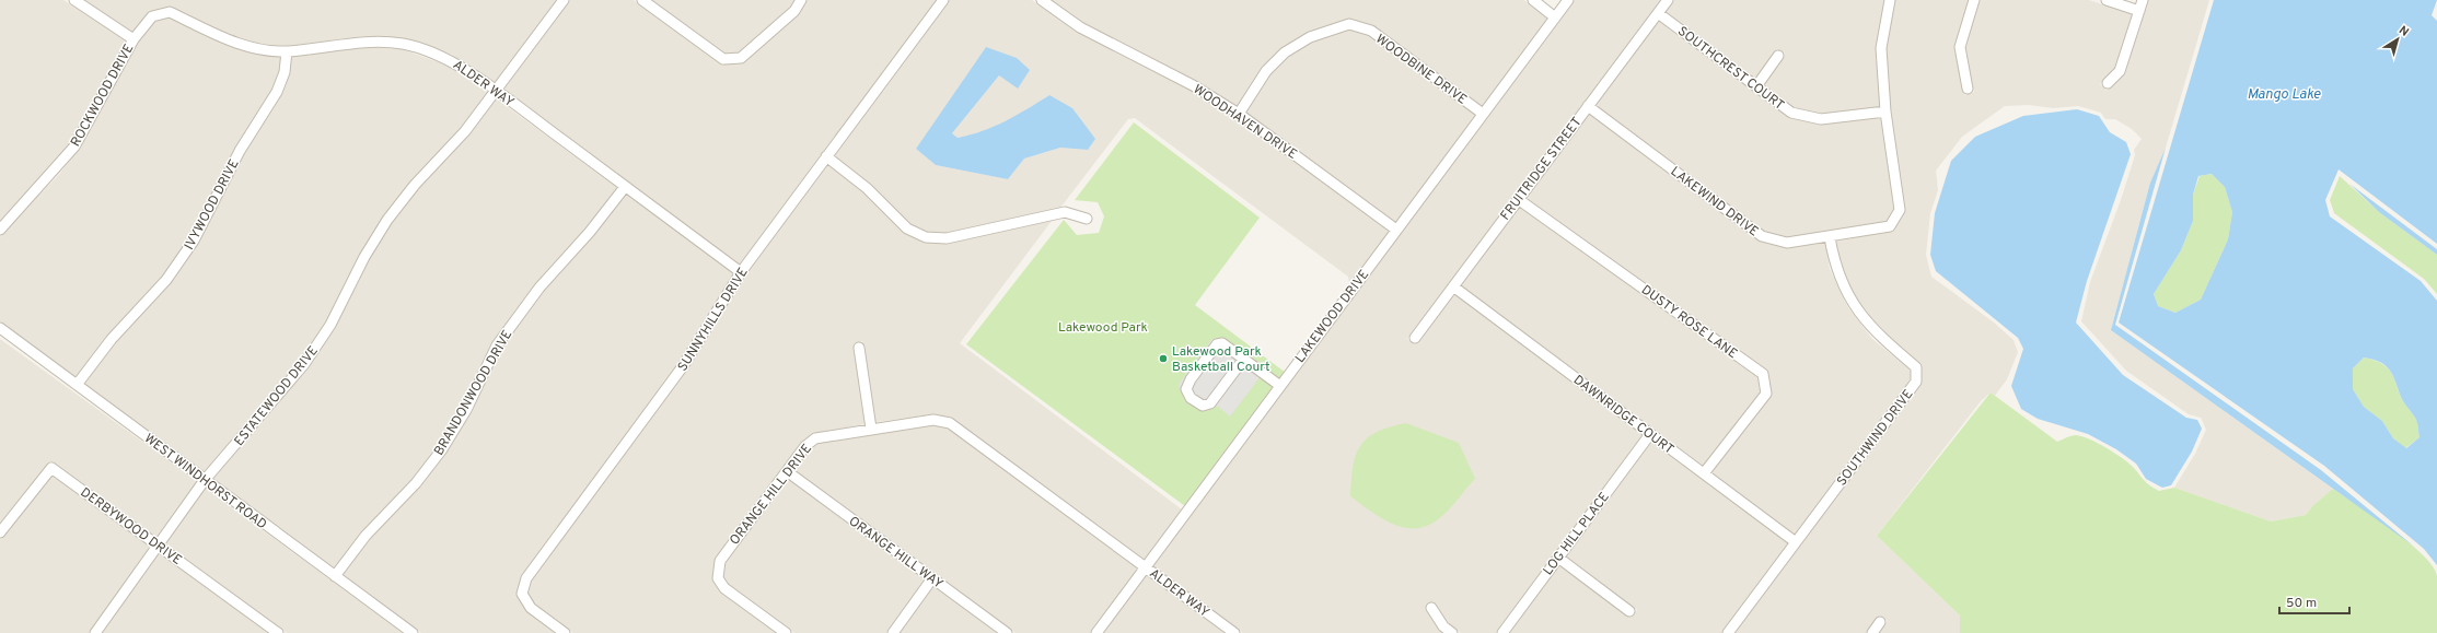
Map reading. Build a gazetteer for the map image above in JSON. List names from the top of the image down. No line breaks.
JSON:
{"streets":{"street":["SOUTHCREST COURT","WOODBINE DRIVE","ALDER WAY","ROCKWOOD DRIVE","WOODHAVEN DRIVE","FRUITRIDGE STREET","LAKEWIND DRIVE","IVYWOOD DRIVE","LAKEWOOD DRIVE","SUNNYHILLS DRIVE","DUSTY ROSE LANE","BRANDONWOOD DRIVE","ESTATEWOOD DRIVE","DAWNRIDGE COURT","SOUTHWIND DRIVE","WEST WINDHORST ROAD","ORANGE HILL DRIVE","DERBYWOOD DRIVE","LOG HILL PLACE","ORANGE HILL WAY"]},"crossings":[["SOUTHCREST COURT","FRUITRIDGE STREET"],["SOUTHCREST COURT","LAKEWIND DRIVE"],["WOODBINE DRIVE","WOODHAVEN DRIVE"],["WOODBINE DRIVE","LAKEWOOD DRIVE"],["ALDER WAY","ROCKWOOD DRIVE"],["ALDER WAY","IVYWOOD DRIVE"],["ALDER WAY","LAKEWOOD DRIVE"],["ALDER WAY","SUNNYHILLS DRIVE"],["ALDER WAY","BRANDONWOOD DRIVE"],["ALDER WAY","ESTATEWOOD DRIVE"],["ALDER WAY","ORANGE HILL DRIVE"],["WOODHAVEN DRIVE","LAKEWOOD DRIVE"],["FRUITRIDGE STREET","LAKEWIND DRIVE"],["FRUITRIDGE STREET","DUSTY ROSE LANE"],["FRUITRIDGE STREET","DAWNRIDGE COURT"],["LAKEWIND DRIVE","SOUTHWIND DRIVE"],["IVYWOOD DRIVE","WEST WINDHORST ROAD"],["LAKEWOOD DRIVE","ORANGE HILL DRIVE"],["DUSTY ROSE LANE","DAWNRIDGE COURT"],["BRANDONWOOD DRIVE","WEST WINDHORST ROAD"],["ESTATEWOOD DRIVE","WEST WINDHORST ROAD"],["ESTATEWOOD DRIVE","DERBYWOOD DRIVE"],["DAWNRIDGE COURT","SOUTHWIND DRIVE"],["DAWNRIDGE COURT","LOG HILL PLACE"],["ORANGE HILL DRIVE","ORANGE HILL WAY"]],"water":["Mango Lake"],"parks":["Lakewood Park"],"places":["Lakewood Park Basketball Court"],"scale_bar":"50 m","north":"top right"}
